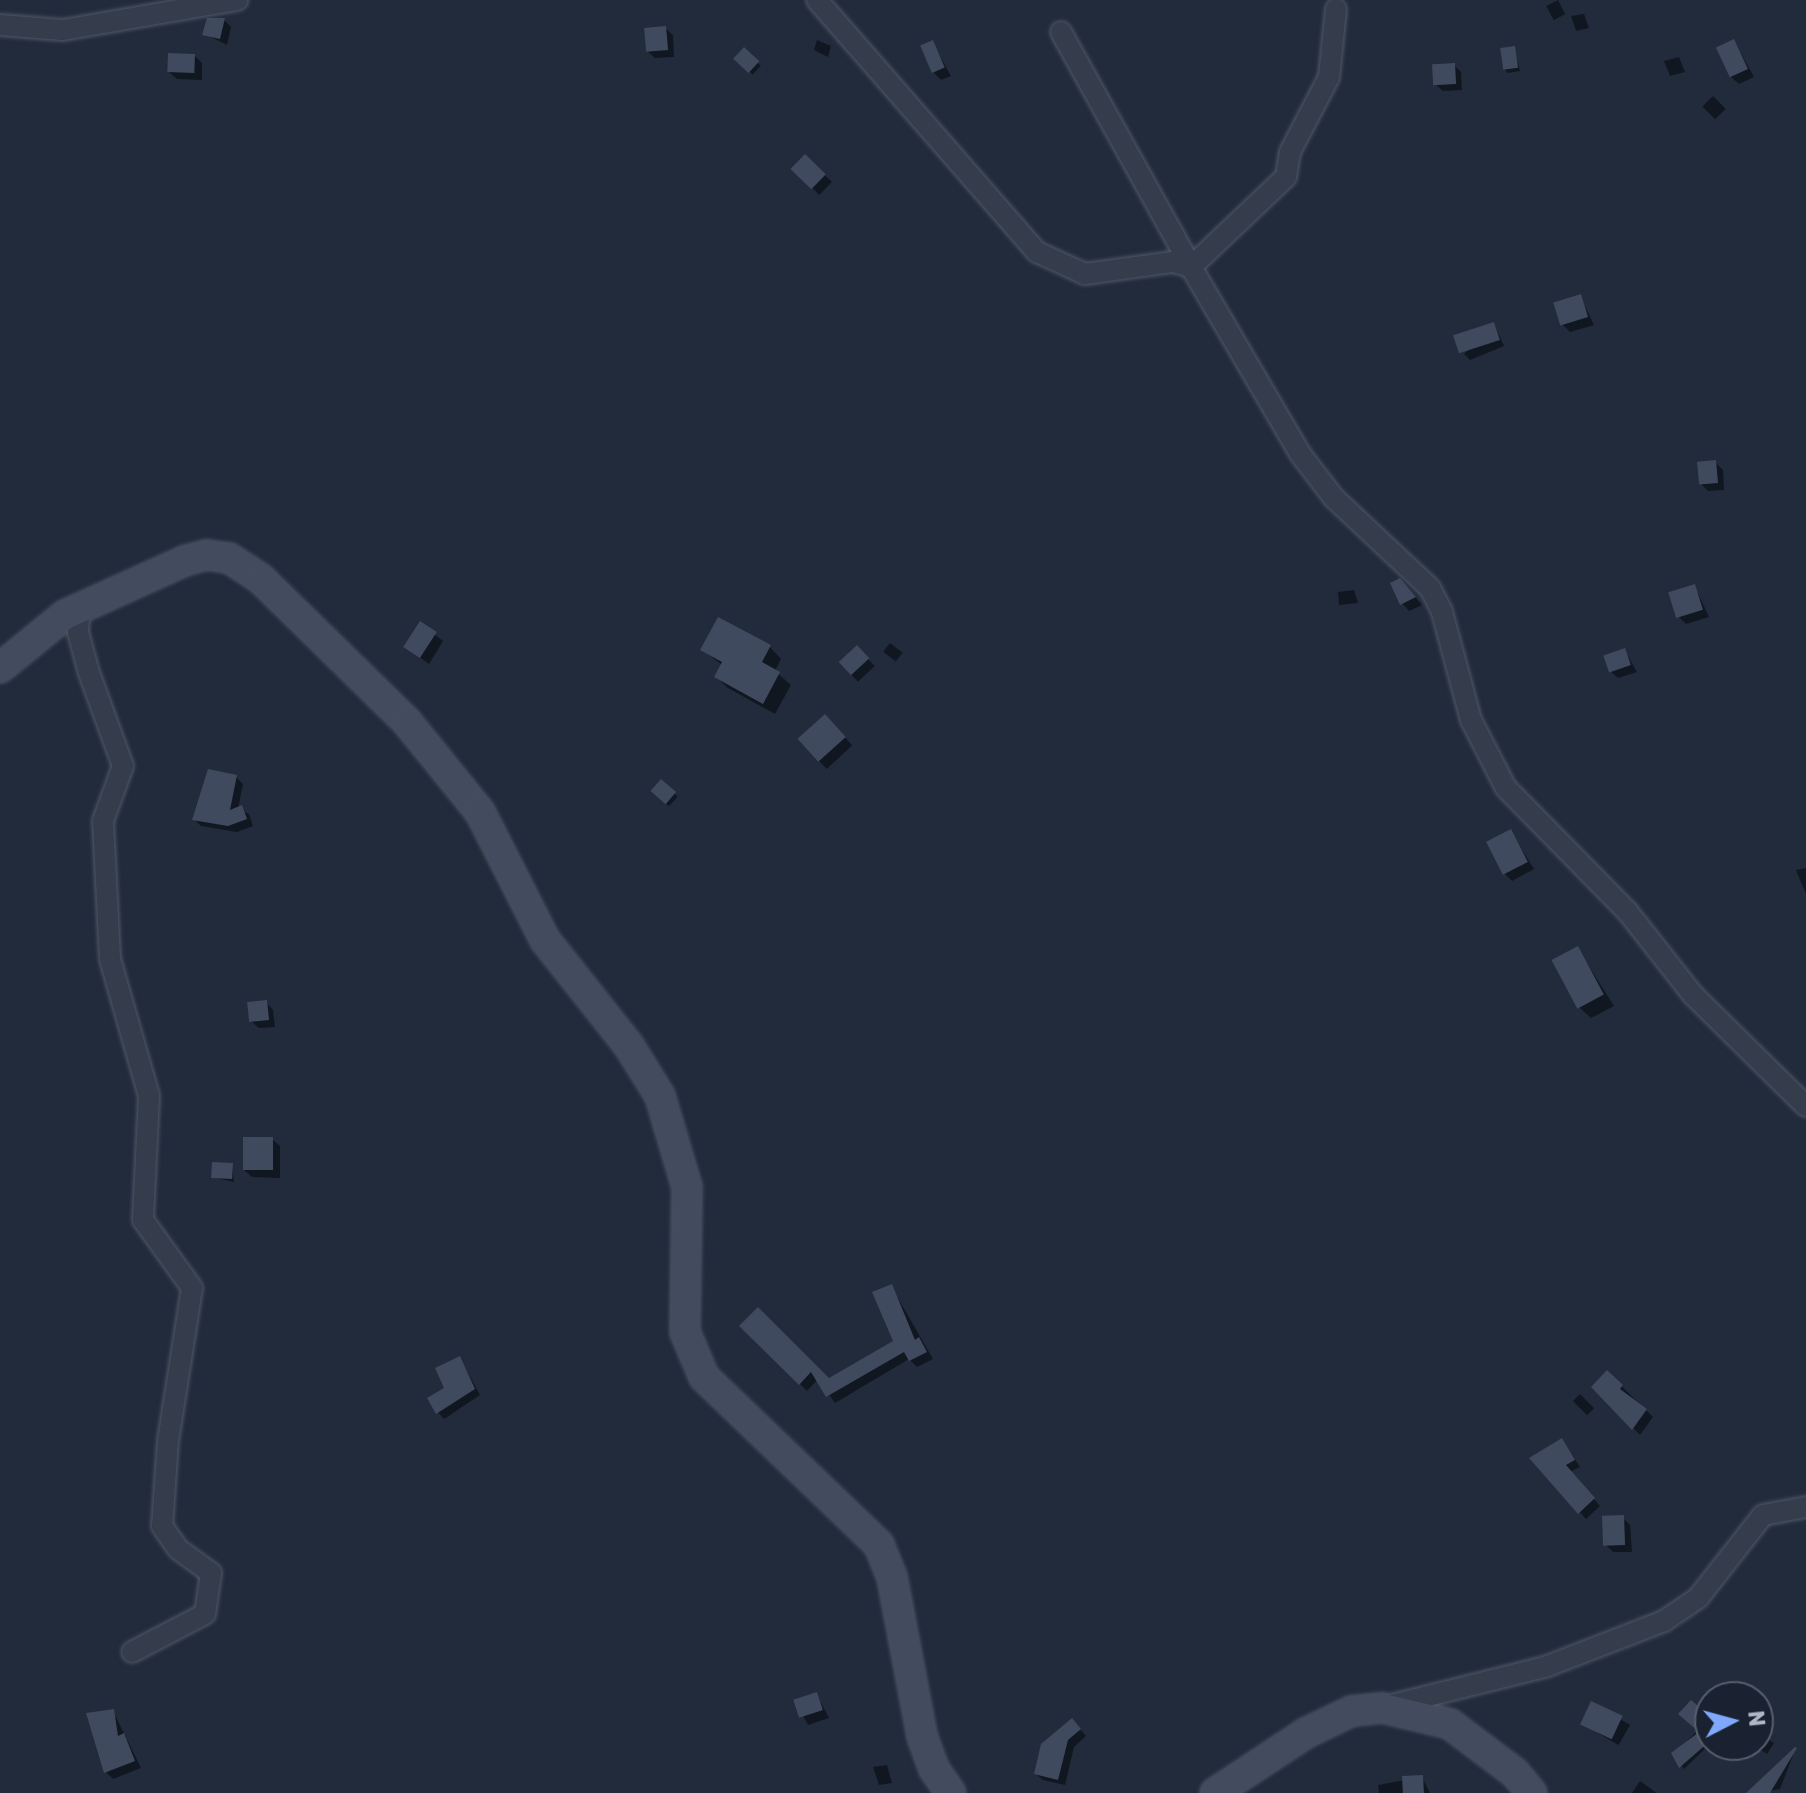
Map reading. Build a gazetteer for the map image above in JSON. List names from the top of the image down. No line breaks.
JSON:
{"north":"right"}
